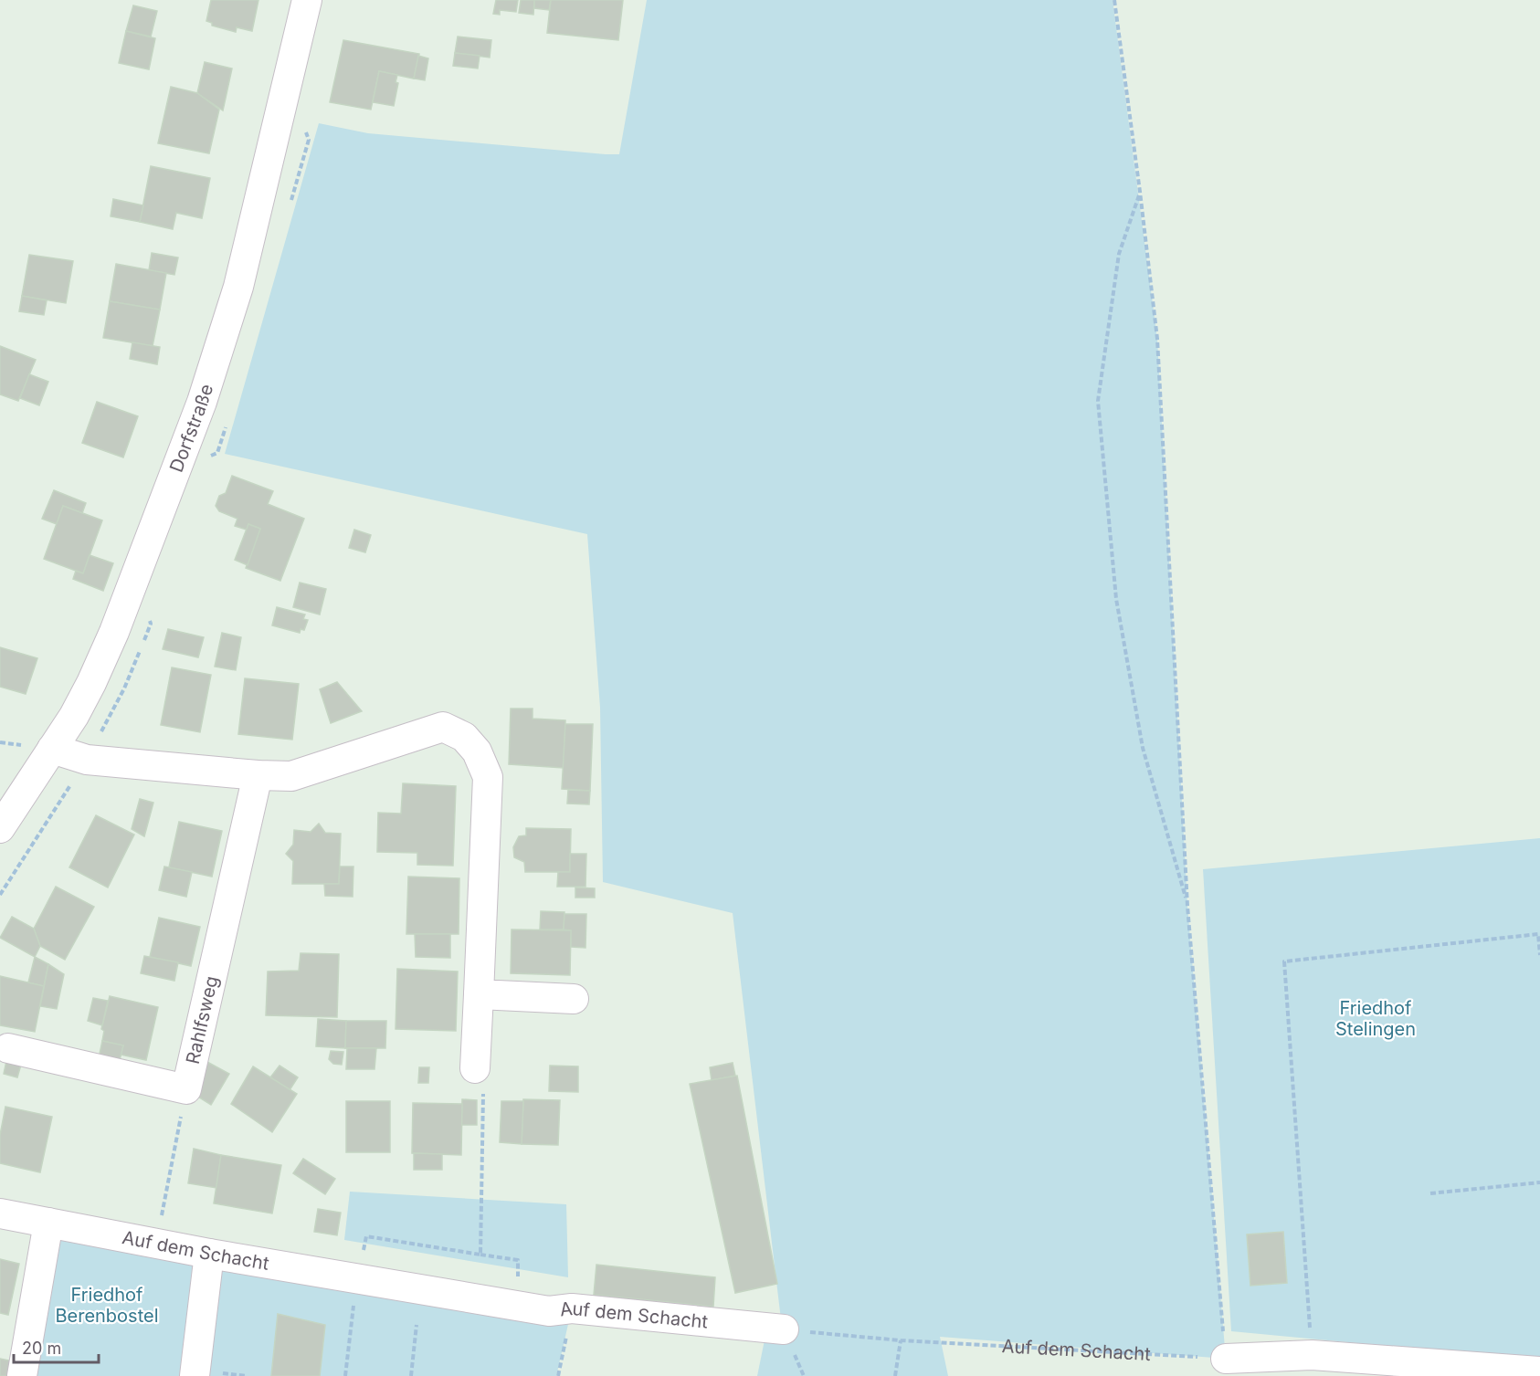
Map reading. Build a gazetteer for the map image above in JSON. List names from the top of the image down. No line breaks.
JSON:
{"streets":{"street":["Dorfstraße","Rahlfsweg","Auf dem Schacht"]},"parks":["Friedhof Stelingen","Friedhof Berenbostel"],"scale_bar":"20 m"}
